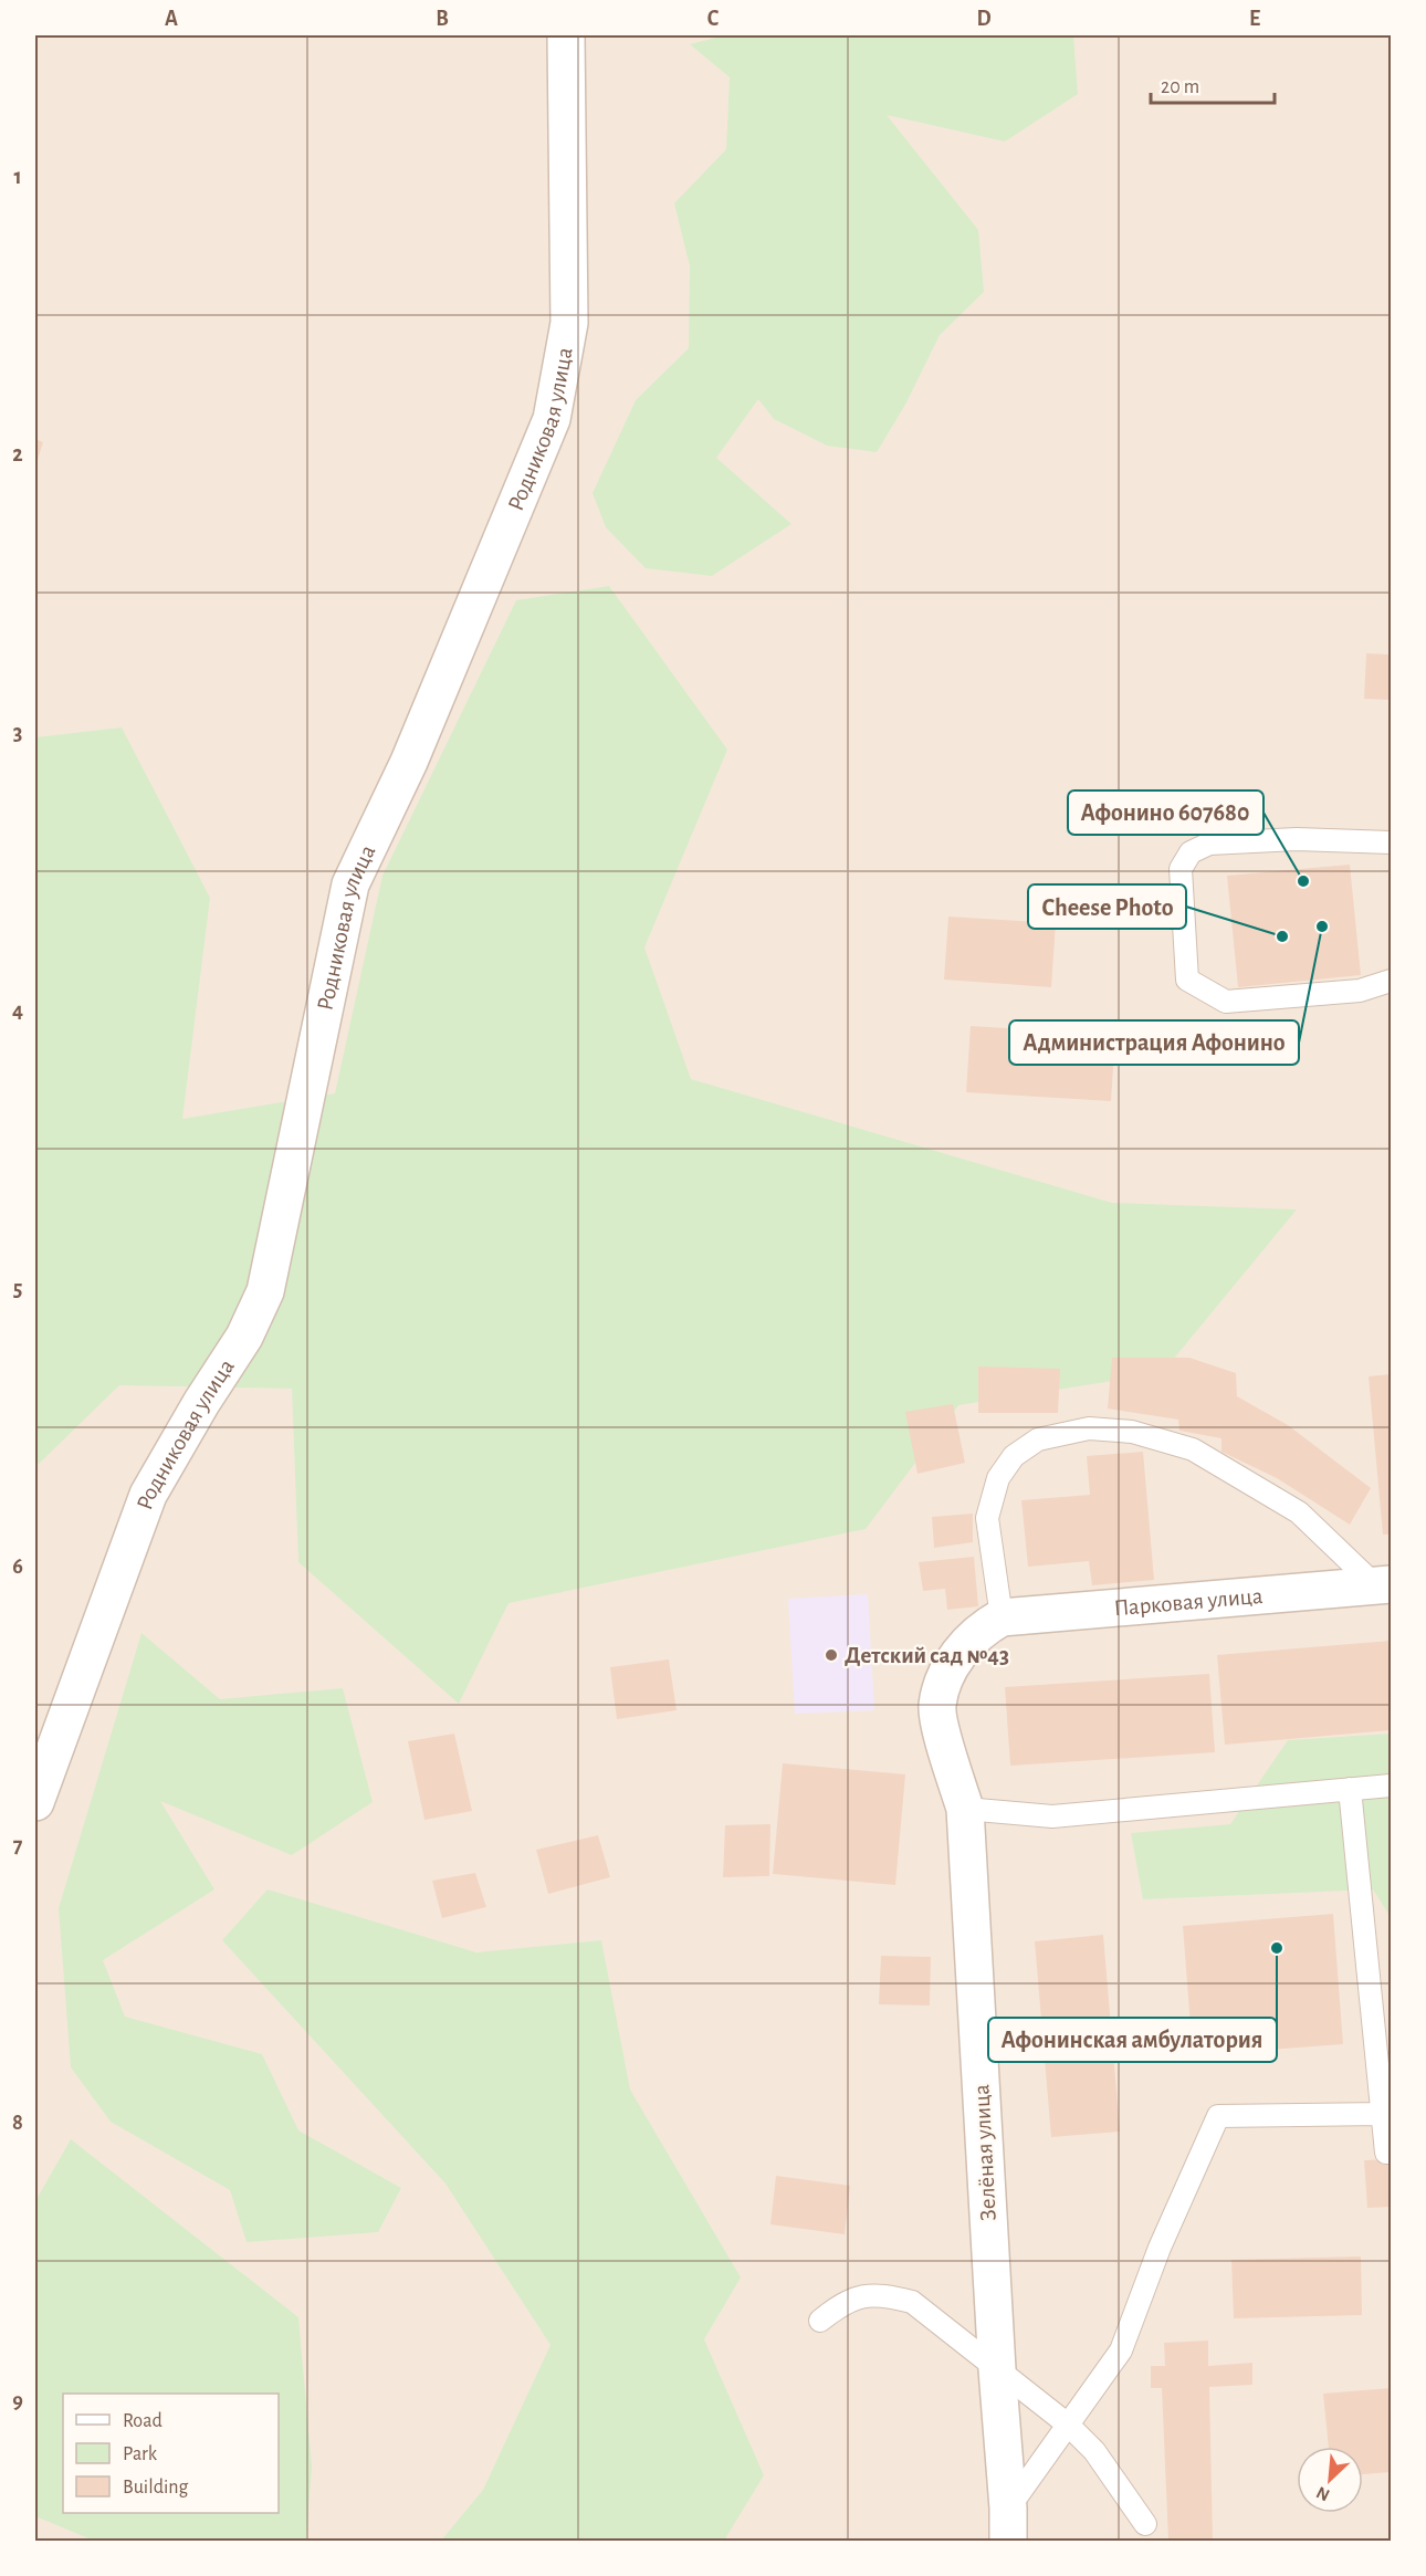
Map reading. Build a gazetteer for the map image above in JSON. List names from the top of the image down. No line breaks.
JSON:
{"streets":{"street":["Родниковая улица","Парковая улица","Зелёная улица"]},"crossings":[["Парковая улица","Зелёная улица"]],"places":["Афонино 607680","Администрация Афонино","Cheese Photo","Детский сад №43","Афонинская амбулатория"],"legend":["Road","Park","Building"],"scale_bar":"20 m","north":"bottom left","grid":{"columns":["A","B","C","D","E"],"rows":["1","2","3","4","5","6","7","8","9"]}}
